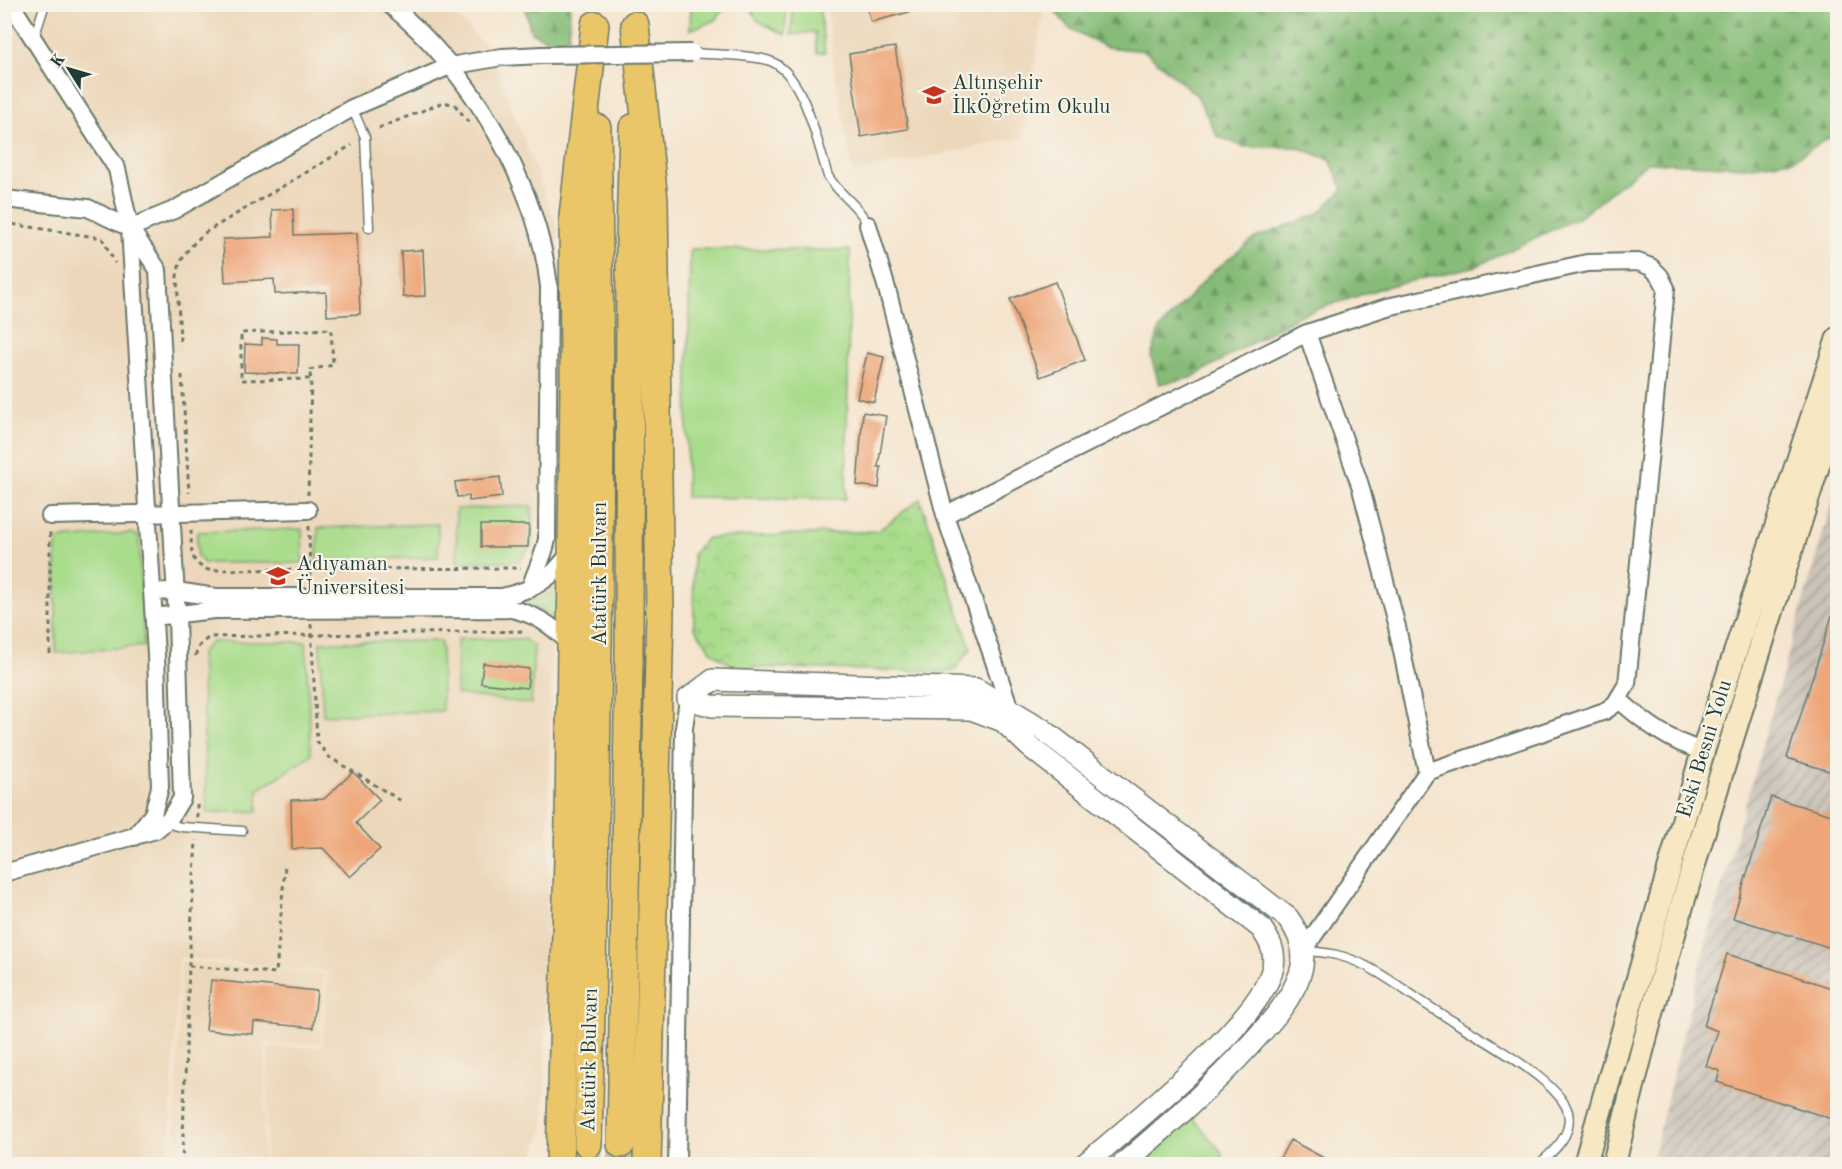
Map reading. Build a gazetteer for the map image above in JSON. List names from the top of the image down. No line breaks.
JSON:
{"streets":{"highway":["Atatürk Bulvarı"],"main road":["Eski Besni Yolu"]},"places":{"school or university":["Altınşehir İlkÖğretim Okulu","Adıyaman Üniversitesi"]},"north":"top left"}
